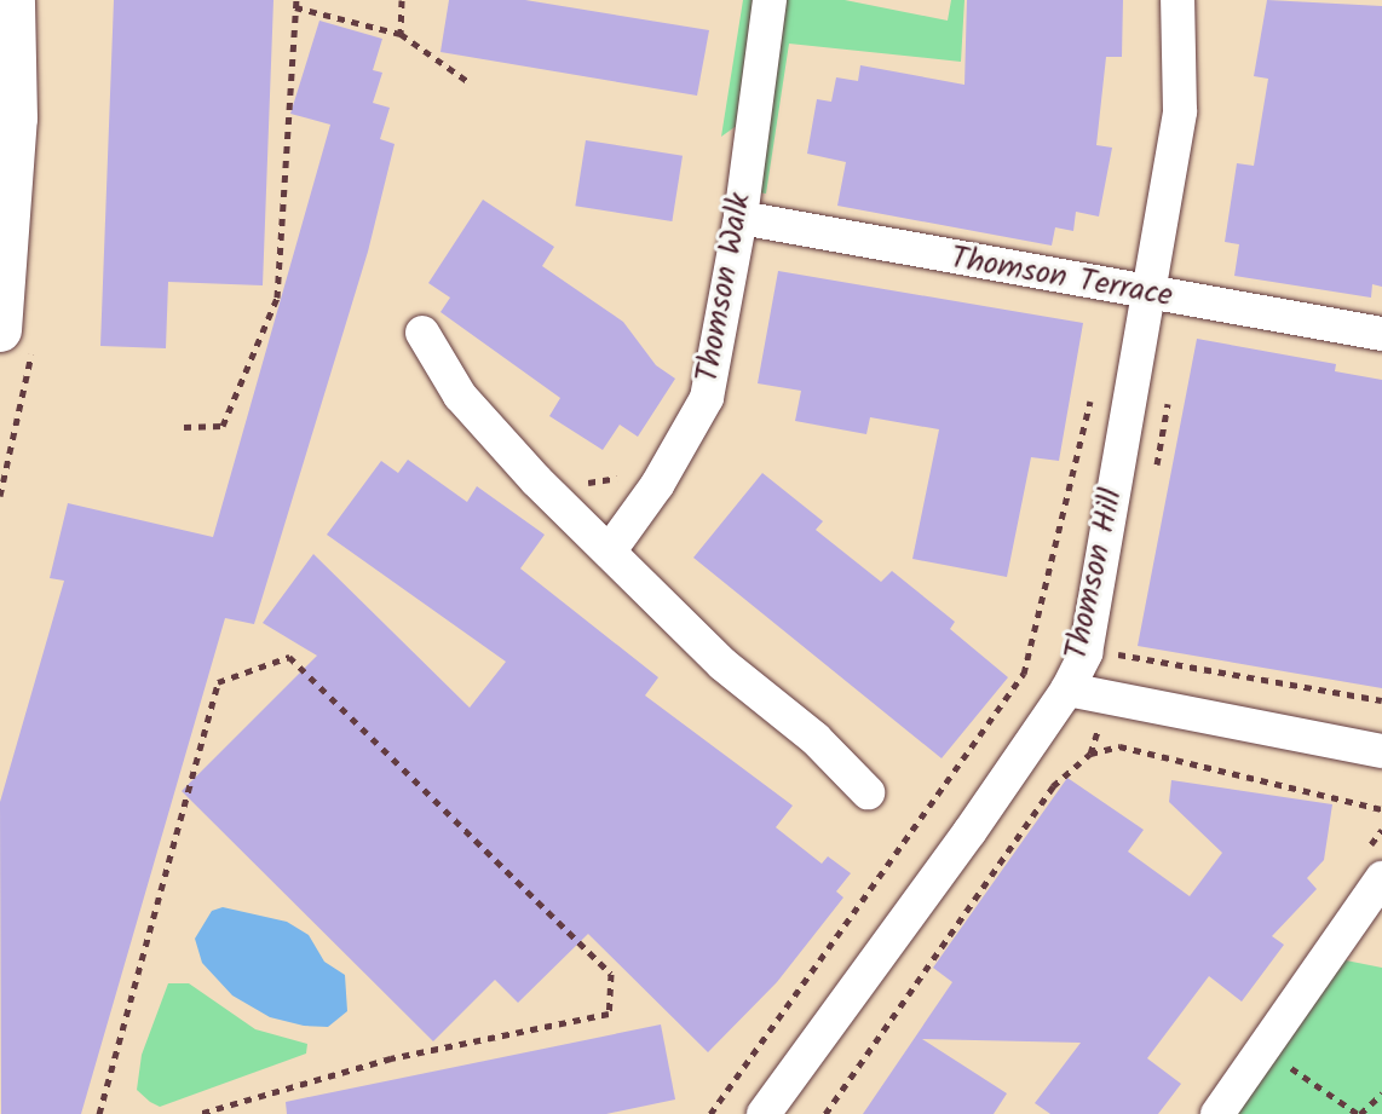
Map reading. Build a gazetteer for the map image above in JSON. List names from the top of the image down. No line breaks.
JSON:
{"streets":{"street":["Thomson Terrace","Thomson Walk","Thomson Hill"]},"crossings":[["Thomson Terrace","Thomson Walk"],["Thomson Terrace","Thomson Hill"]]}
